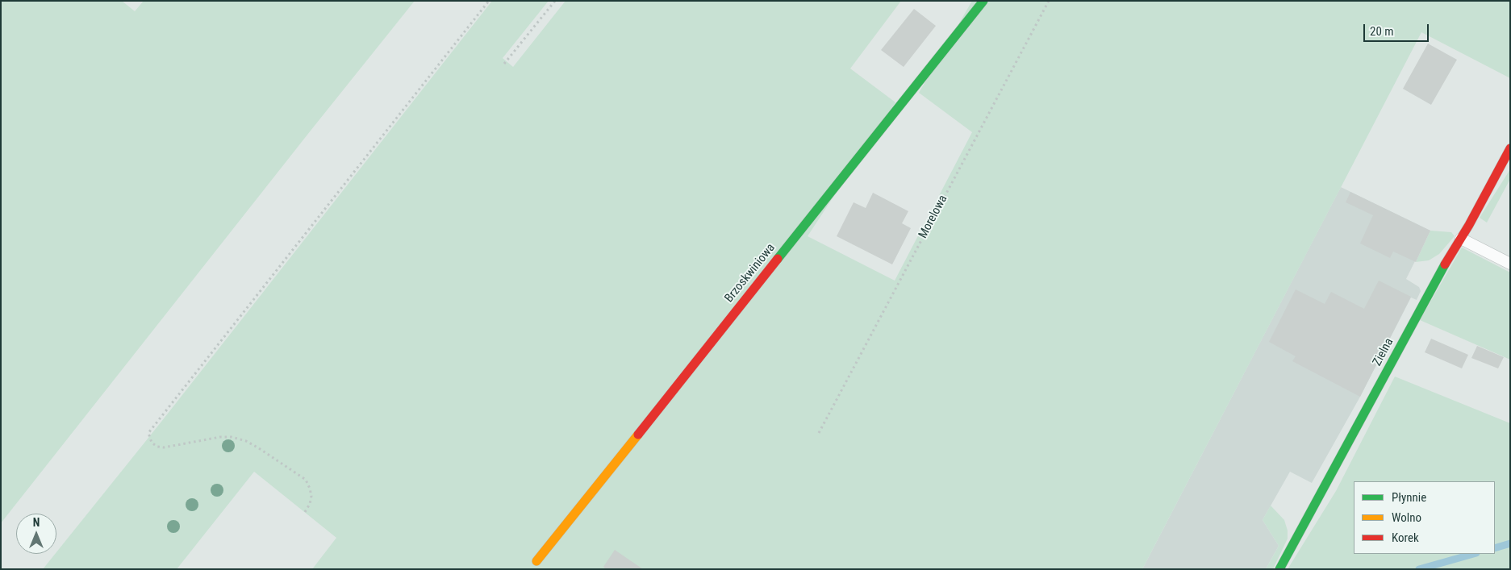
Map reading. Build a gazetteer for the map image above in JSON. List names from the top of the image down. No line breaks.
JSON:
{"streets":{"street":["Brzoskwiniowa","Zielna"],"path":["Morelowa"]},"legend":["Płynnie","Wolno","Korek"],"scale_bar":"20 m","north":"top"}
